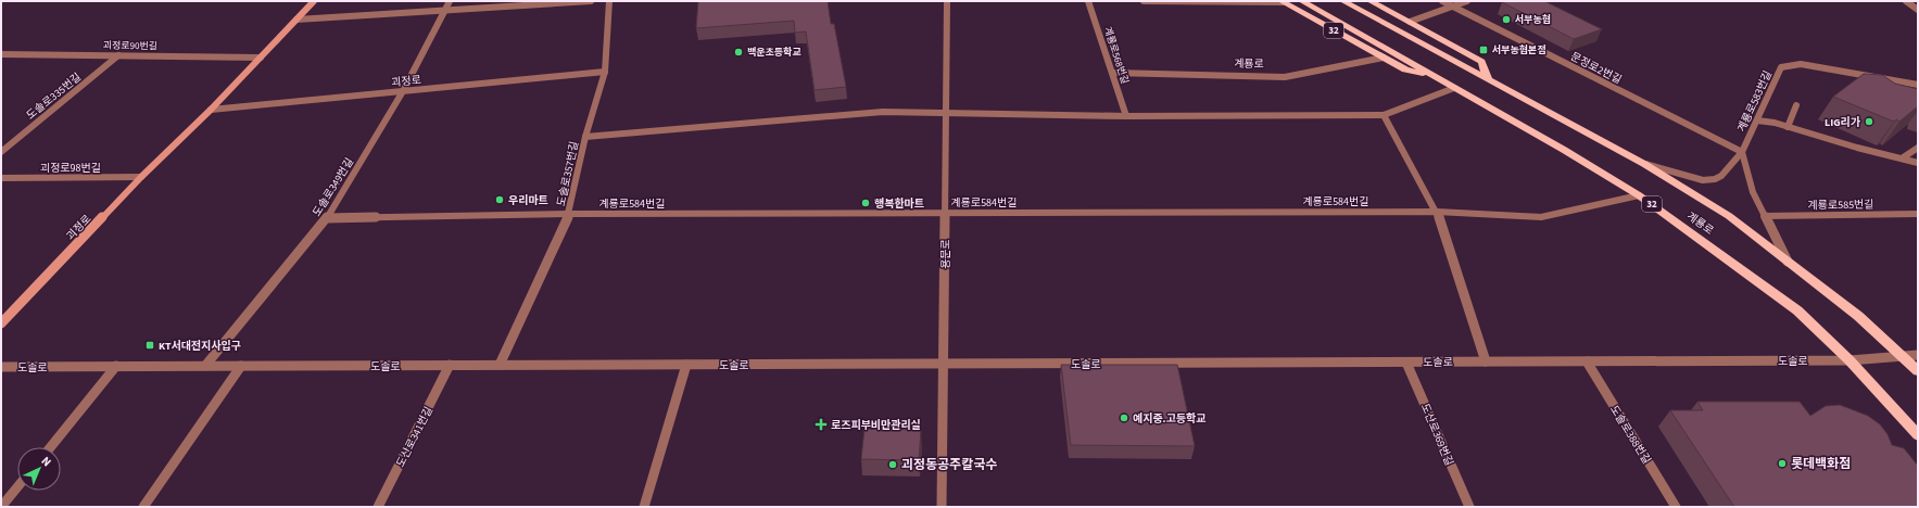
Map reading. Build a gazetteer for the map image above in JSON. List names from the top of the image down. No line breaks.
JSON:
{"streets":{"main road":["32","계룡로","괴정로"],"street":["괴정로90번길","계룡로568번길","문정로2번길","도솔로335번길","계룡로583번길","괴정로98번길","도솔로357번길","도솔로349번길","계룡로584번길","계룡로585번길","용문로","도솔로","도산로369번길","도솔로388번길","도산로341번길"]},"crossings":[["괴정로90번길","괴정로"],["괴정로90번길","도솔로335번길"],["계룡로568번길","계룡로"],["계룡로","계룡로583번길"],["계룡로","계룡로584번길"],["계룡로","도솔로"],["문정로2번길","계룡로583번길"],["괴정로","괴정로98번길"],["괴정로","도솔로357번길"],["괴정로","도솔로349번길"],["도솔로357번길","계룡로584번길"],["도솔로357번길","도솔로"],["도솔로349번길","계룡로584번길"],["도솔로349번길","도솔로"],["계룡로584번길","용문로"],["용문로","도솔로"],["도솔로","도산로369번길"],["도솔로","도솔로388번길"],["도솔로","도산로341번길"]],"places":{"other":["서부농협","백운초등학교","LIG리가","우리마트","행복한마트","예지중.고등학교","롯데백화점","괴정동공주칼국수"],"transit":["서부농협본점","KT서대전지사입구"],"health":["로즈피부비만관리실"]},"north":"top right"}
